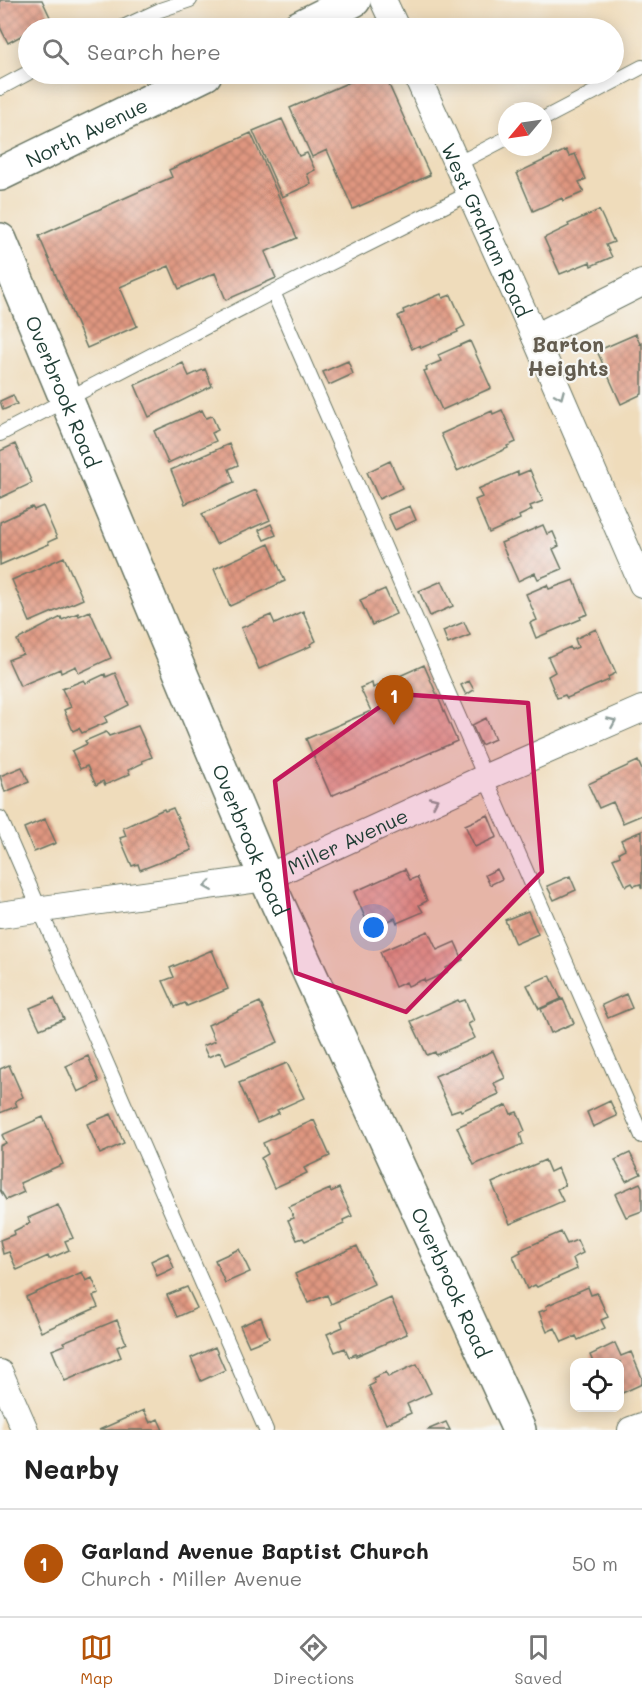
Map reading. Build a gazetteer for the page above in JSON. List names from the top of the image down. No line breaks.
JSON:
{"streets":{"street":["North Avenue","West Graham Road","Overbrook Road","Miller Avenue"]},"crossings":[["Overbrook Road","Miller Avenue"]],"one_way":["West Graham Road"],"districts":["Barton Heights"],"north":"bottom left","page":{"search":"Search here","pins":"1","heading":"Nearby","list":[{"mark":"1","name":"Garland Avenue Baptist Church","note":"Church · Miller Avenue","value":"50 m"}],"nav":["Map","Directions","Saved"]}}
